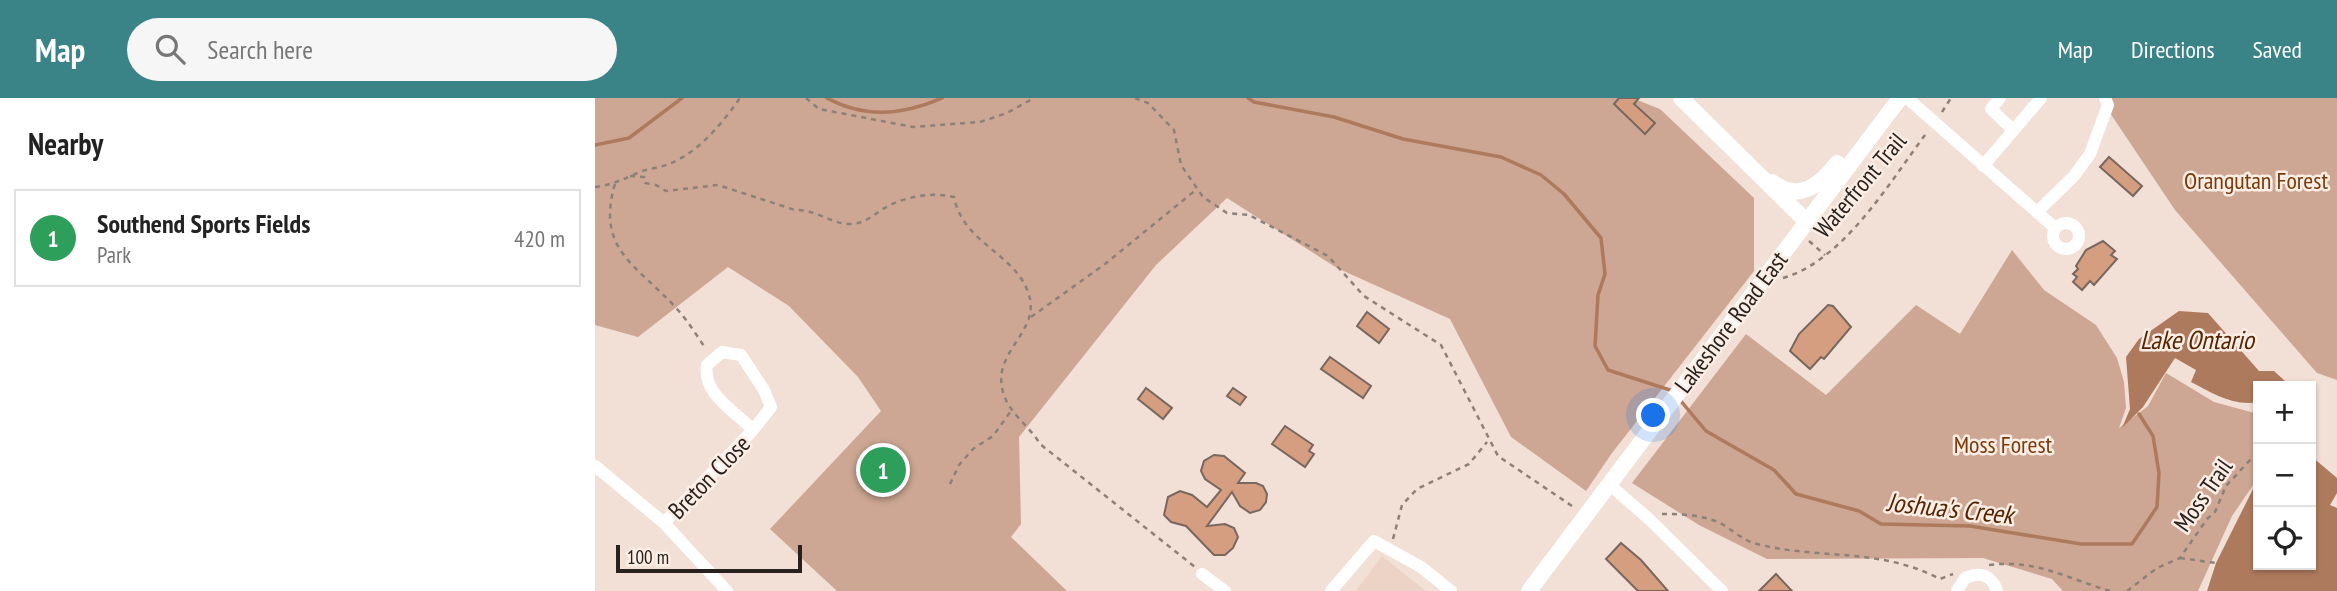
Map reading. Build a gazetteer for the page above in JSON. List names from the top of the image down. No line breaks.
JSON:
{"streets":{"main road":["Lakeshore Road East"],"street":["Breton Close"],"path":["Waterfront Trail","Moss Trail"]},"water":["Lake Ontario","Joshua's Creek"],"parks":["Orangutan Forest","Moss Forest"],"scale_bar":"100 m","page":{"header":"Map","search":"Search here","nav":["Map","Directions","Saved"],"heading":"Nearby","list":[{"mark":"1","name":"Southend Sports Fields","note":"Park","value":"420 m"}],"map_buttons":["+","−"],"pins":"1","scale":"100 m"}}
